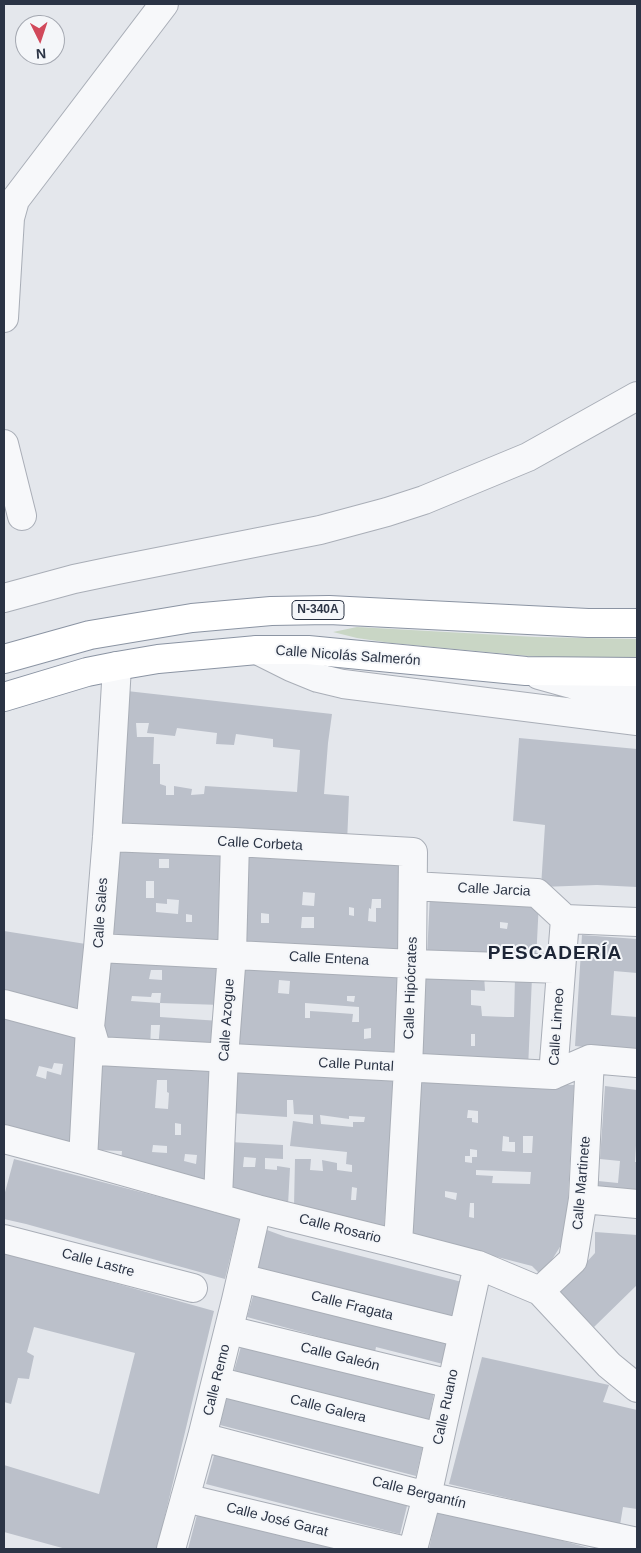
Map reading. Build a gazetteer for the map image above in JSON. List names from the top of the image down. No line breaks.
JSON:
{"streets":{"highway":["N-340A","Calle Nicolás Salmerón"],"street":["Calle Corbeta","Calle Jarcia","Calle Sales","Calle Entena","Calle Hipócrates","Calle Azogue","Calle Linneo","Calle Puntal","Calle Martinete","Calle Rosario","Calle Lastre","Calle Fragata","Calle Galeón","Calle Remo","Calle Ruano","Calle Galera","Calle Bergantín","Calle José Garat"]},"crossings":[["Calle Nicolás Salmerón","Calle Sales"],["Calle Corbeta","Calle Sales"],["Calle Corbeta","Calle Hipócrates"],["Calle Corbeta","Calle Azogue"],["Calle Jarcia","Calle Hipócrates"],["Calle Jarcia","Calle Linneo"],["Calle Sales","Calle Entena"],["Calle Sales","Calle Puntal"],["Calle Sales","Calle Rosario"],["Calle Entena","Calle Hipócrates"],["Calle Entena","Calle Azogue"],["Calle Entena","Calle Linneo"],["Calle Hipócrates","Calle Puntal"],["Calle Hipócrates","Calle Rosario"],["Calle Azogue","Calle Puntal"],["Calle Azogue","Calle Rosario"],["Calle Linneo","Calle Puntal"],["Calle Puntal","Calle Martinete"],["Calle Martinete","Calle Rosario"],["Calle Rosario","Calle Remo"],["Calle Rosario","Calle Ruano"],["Calle Fragata","Calle Remo"],["Calle Fragata","Calle Ruano"],["Calle Galeón","Calle Remo"],["Calle Galeón","Calle Ruano"],["Calle Remo","Calle Galera"],["Calle Remo","Calle Bergantín"],["Calle Remo","Calle José Garat"],["Calle Ruano","Calle Galera"],["Calle Ruano","Calle Bergantín"]],"districts":["PESCADERÍA"],"north":"bottom"}
